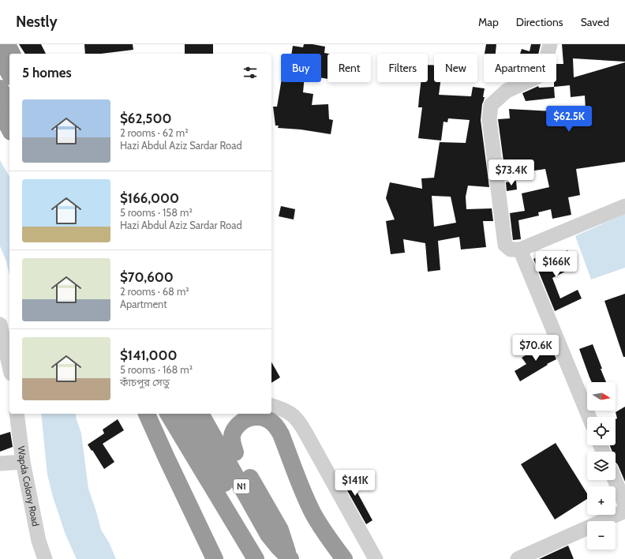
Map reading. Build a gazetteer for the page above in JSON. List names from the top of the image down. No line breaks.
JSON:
{"streets":{"highway":["N1"],"street":["Wapda Colony Road"]},"north":"right","page":{"header":"Nestly","nav":["Map","Directions","Saved"],"chip":["Buy","Rent","Filters","New","Apartment"],"heading":"5 homes","list":[{"name":"$62,500","note":"2 rooms · 62 m² · Hazi Abdul Aziz Sardar Road"},{"name":"$166,000","note":"5 rooms · 158 m² · Hazi Abdul Aziz Sardar Road"},{"name":"$70,600","note":"2 rooms · 68 m² · Apartment"},{"name":"$141,000","note":"5 rooms · 168 m² · কাঁচপুর সেতু"}],"price":["$62.5K","$73.4K","$166K","$70.6K","$141K"],"map_buttons":["+","−"]}}
